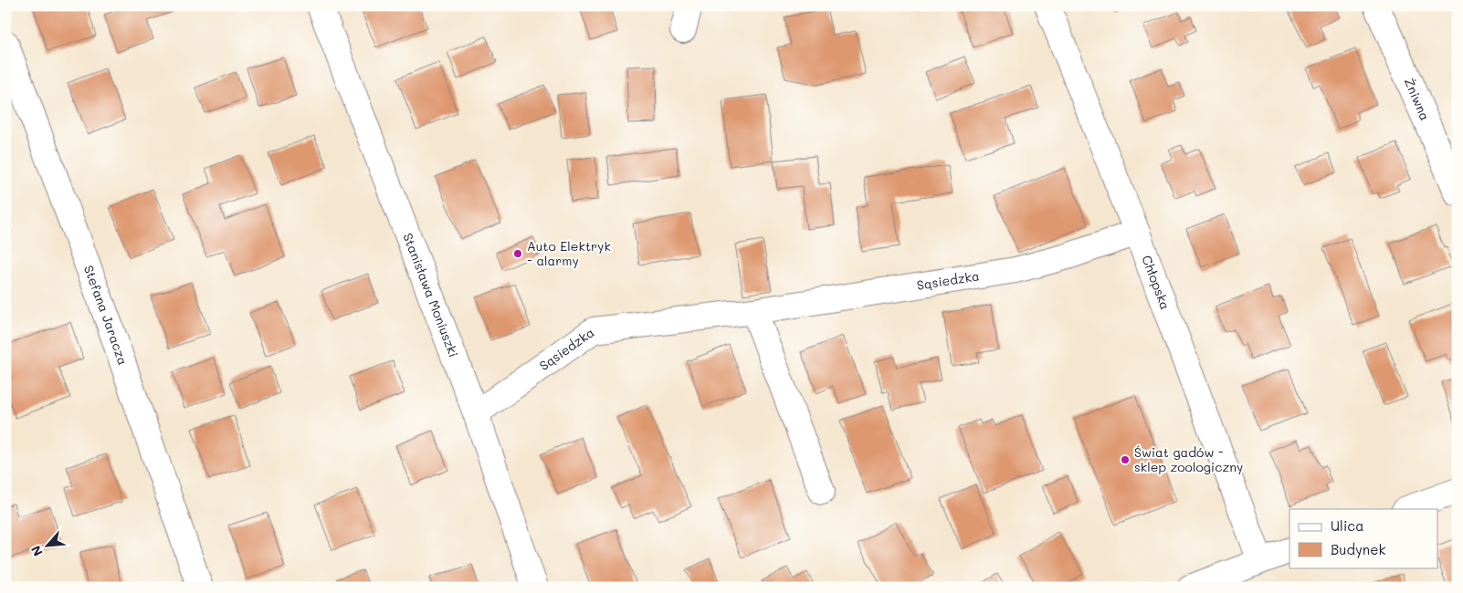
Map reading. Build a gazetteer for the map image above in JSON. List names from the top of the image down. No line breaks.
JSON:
{"streets":{"street":["Żniwna","Sąsiedzka","Chłopska","Stanisława Moniuszki","Stefana Jaracza"]},"crossings":[["Sąsiedzka","Chłopska"],["Sąsiedzka","Stanisława Moniuszki"]],"places":["Auto Elektryk - alarmy","Świat gadów - sklep zoologiczny"],"legend":["Ulica","Budynek"],"north":"bottom left"}
